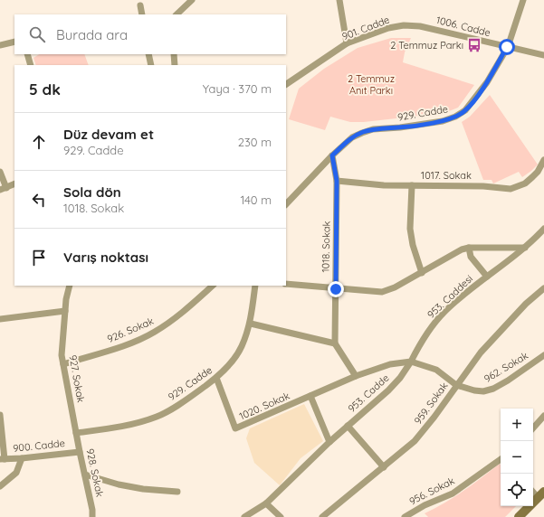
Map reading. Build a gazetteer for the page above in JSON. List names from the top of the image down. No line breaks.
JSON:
{"streets":{"street":["1006. Cadde","901. Cadde","929. Cadde","1017. Sokak","1018. Sokak","953. Caddesi","926. Sokak","962. Sokak","927. Sokak","953. Cadde","959. Sokak","1020. Sokak","900. Cadde","928. Sokak","956. Sokak"]},"crossings":[["1006. Cadde","901. Cadde"],["1006. Cadde","929. Cadde"],["929. Cadde","1018. Sokak"],["929. Cadde","927. Sokak"],["929. Cadde","1020. Sokak"],["929. Cadde","928. Sokak"],["1017. Sokak","1018. Sokak"],["953. Caddesi","953. Cadde"],["926. Sokak","927. Sokak"],["962. Sokak","959. Sokak"],["927. Sokak","928. Sokak"],["900. Cadde","928. Sokak"]],"parks":["2 Temmuz Anıt Parkı"],"places":{"bus stop":["2 Temmuz Parkı"]},"page":{"search":"Burada ara","heading":["5 dk","Yaya · 370 m"],"list":[["Düz devam et","929. Cadde","230 m"],["Sola dön","1018. Sokak","140 m"],"Varış noktası"],"map_buttons":["+","−"]}}
